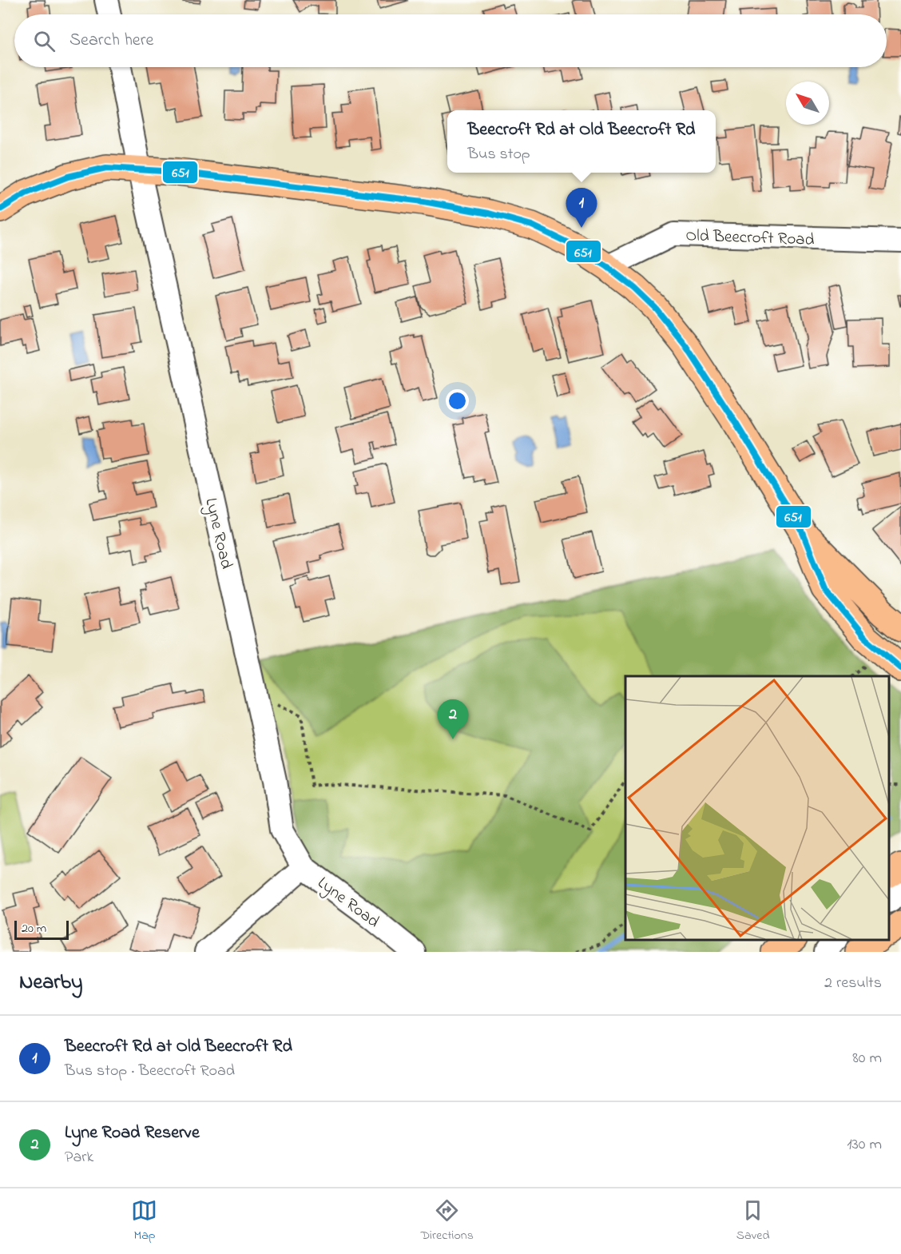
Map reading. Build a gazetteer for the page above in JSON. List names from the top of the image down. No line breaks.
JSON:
{"streets":{"street":["Old Beecroft Road","Lyne Road"]},"lines":["transit line 651"],"scale_bar":"20 m","north":"top left","page":{"search":"Search here","popup":["Beecroft Rd at Old Beecroft Rd","Bus stop"],"pins":["1","2"],"scale":"20 m","heading":["Nearby","2 results"],"list":[{"mark":"1","name":"Beecroft Rd at Old Beecroft Rd","note":"Bus stop · Beecroft Road","value":"80 m"},{"mark":"2","name":"Lyne Road Reserve","note":"Park","value":"130 m"}],"nav":["Map","Directions","Saved"]}}
